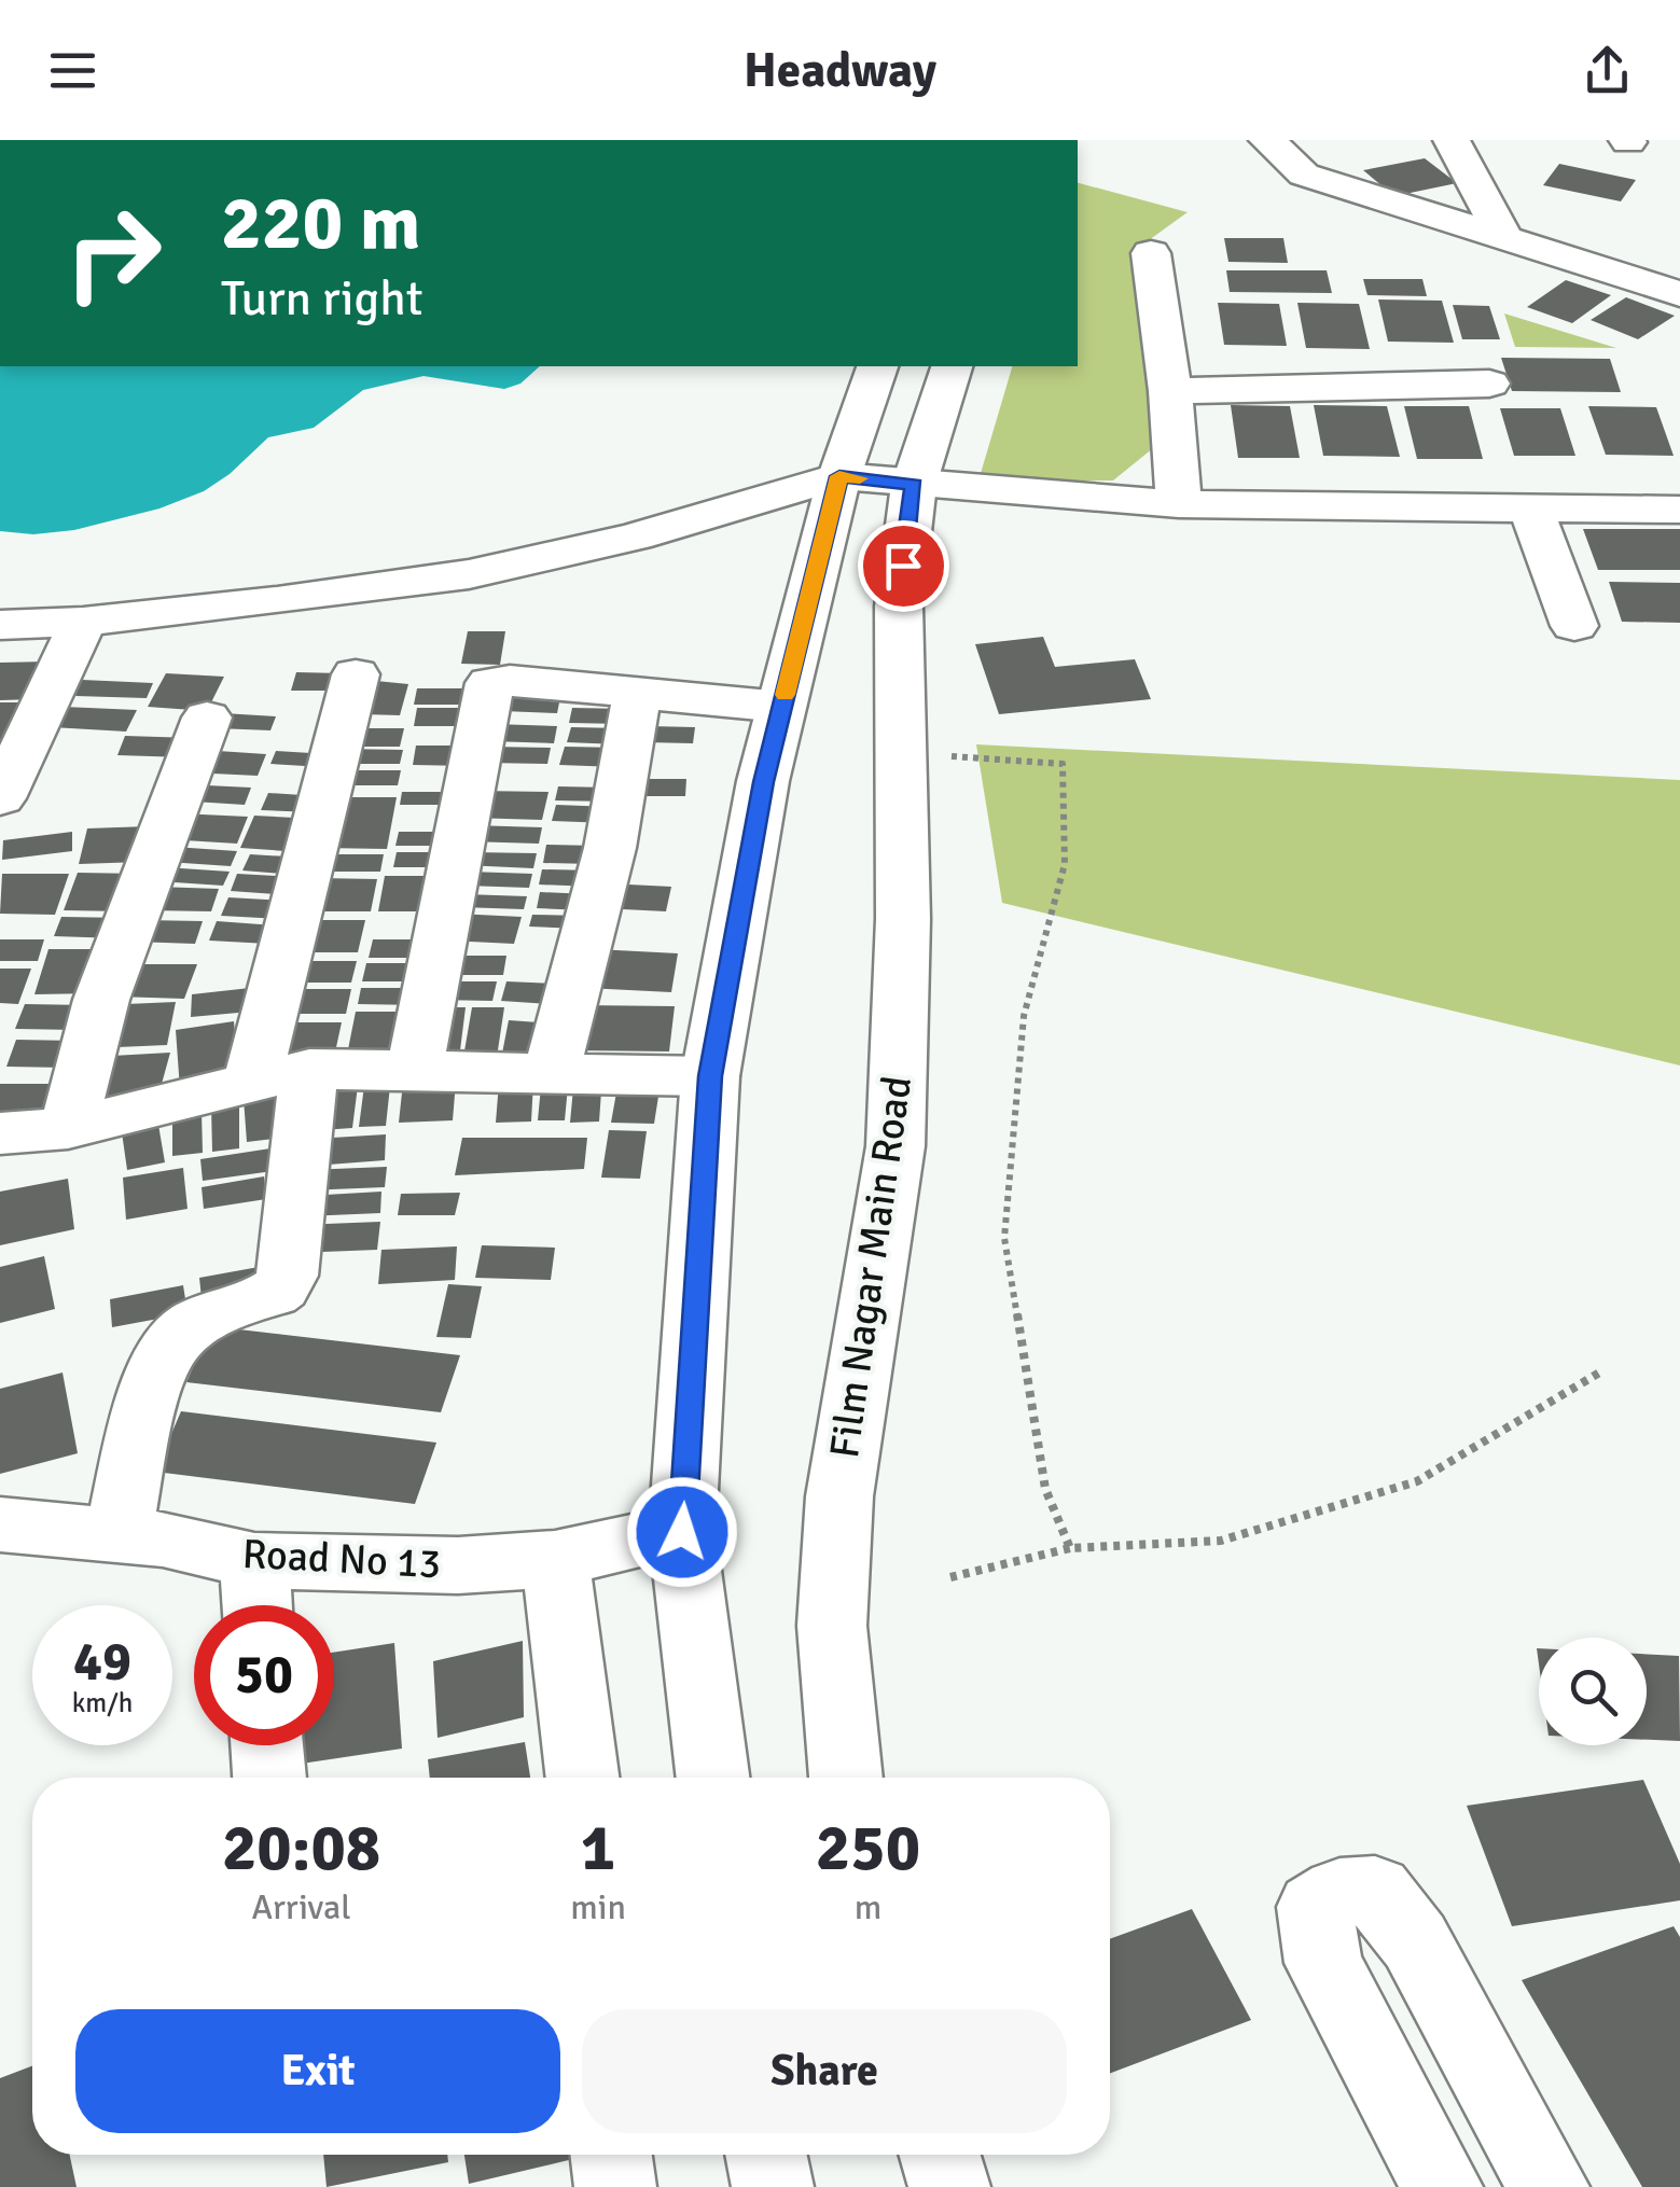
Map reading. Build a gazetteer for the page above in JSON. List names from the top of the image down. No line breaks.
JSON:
{"streets":{"street":["Film Nagar Main Road","Road No 13"]},"page":{"header":"Headway","turn":["220 m","Turn right"],"speed":"49 km/h","limit":"50","eta":["20:08","Arrival","1","min","250","m"],"buttons":["Exit","Share"]}}
